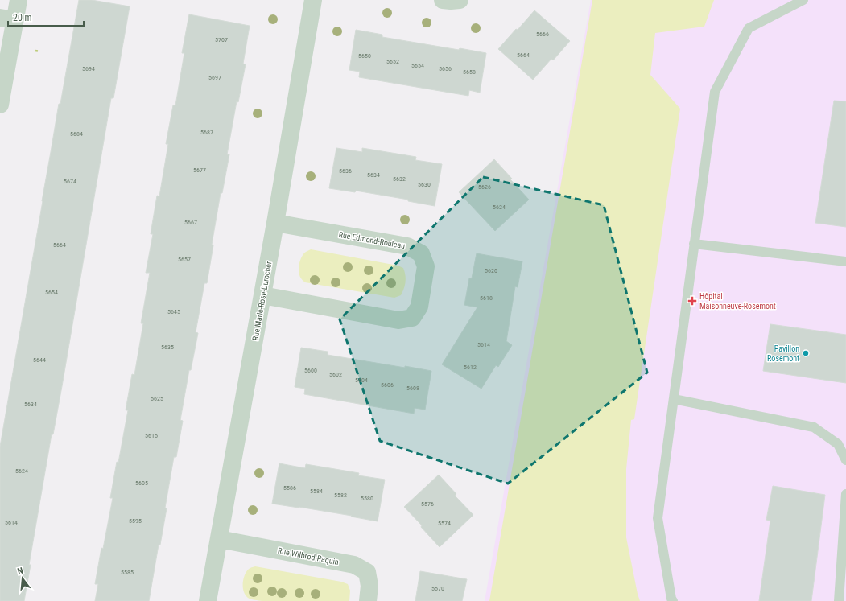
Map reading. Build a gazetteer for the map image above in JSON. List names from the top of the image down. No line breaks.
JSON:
{"streets":{"street":["Rue Edmond-Rouleau","Rue Marie-Rose-Durocher","Rue Wilbrod-Paquin"]},"crossings":[["Rue Edmond-Rouleau","Rue Marie-Rose-Durocher"],["Rue Marie-Rose-Durocher","Rue Wilbrod-Paquin"]],"places":{"health":["Hôpital Maisonneuve-Rosemont"],"other":["Pavillon Rosemont"]},"house_numbers":["5666","5707","5664","5650","5652","5654","5694","5656","5658","5697","5687","5684","5677","5636","5634","5632","5674","5630","5626","5624","5667","5664","5657","5620","5654","5618","5645","5614","5635","5644","5612","5600","5602","5604","5606","5608","5625","5634","5615","5624","5605","5586","5584","5582","5580","5576","5595","5614","5574","5585","5570"],"scale_bar":"20 m","north":"top"}
